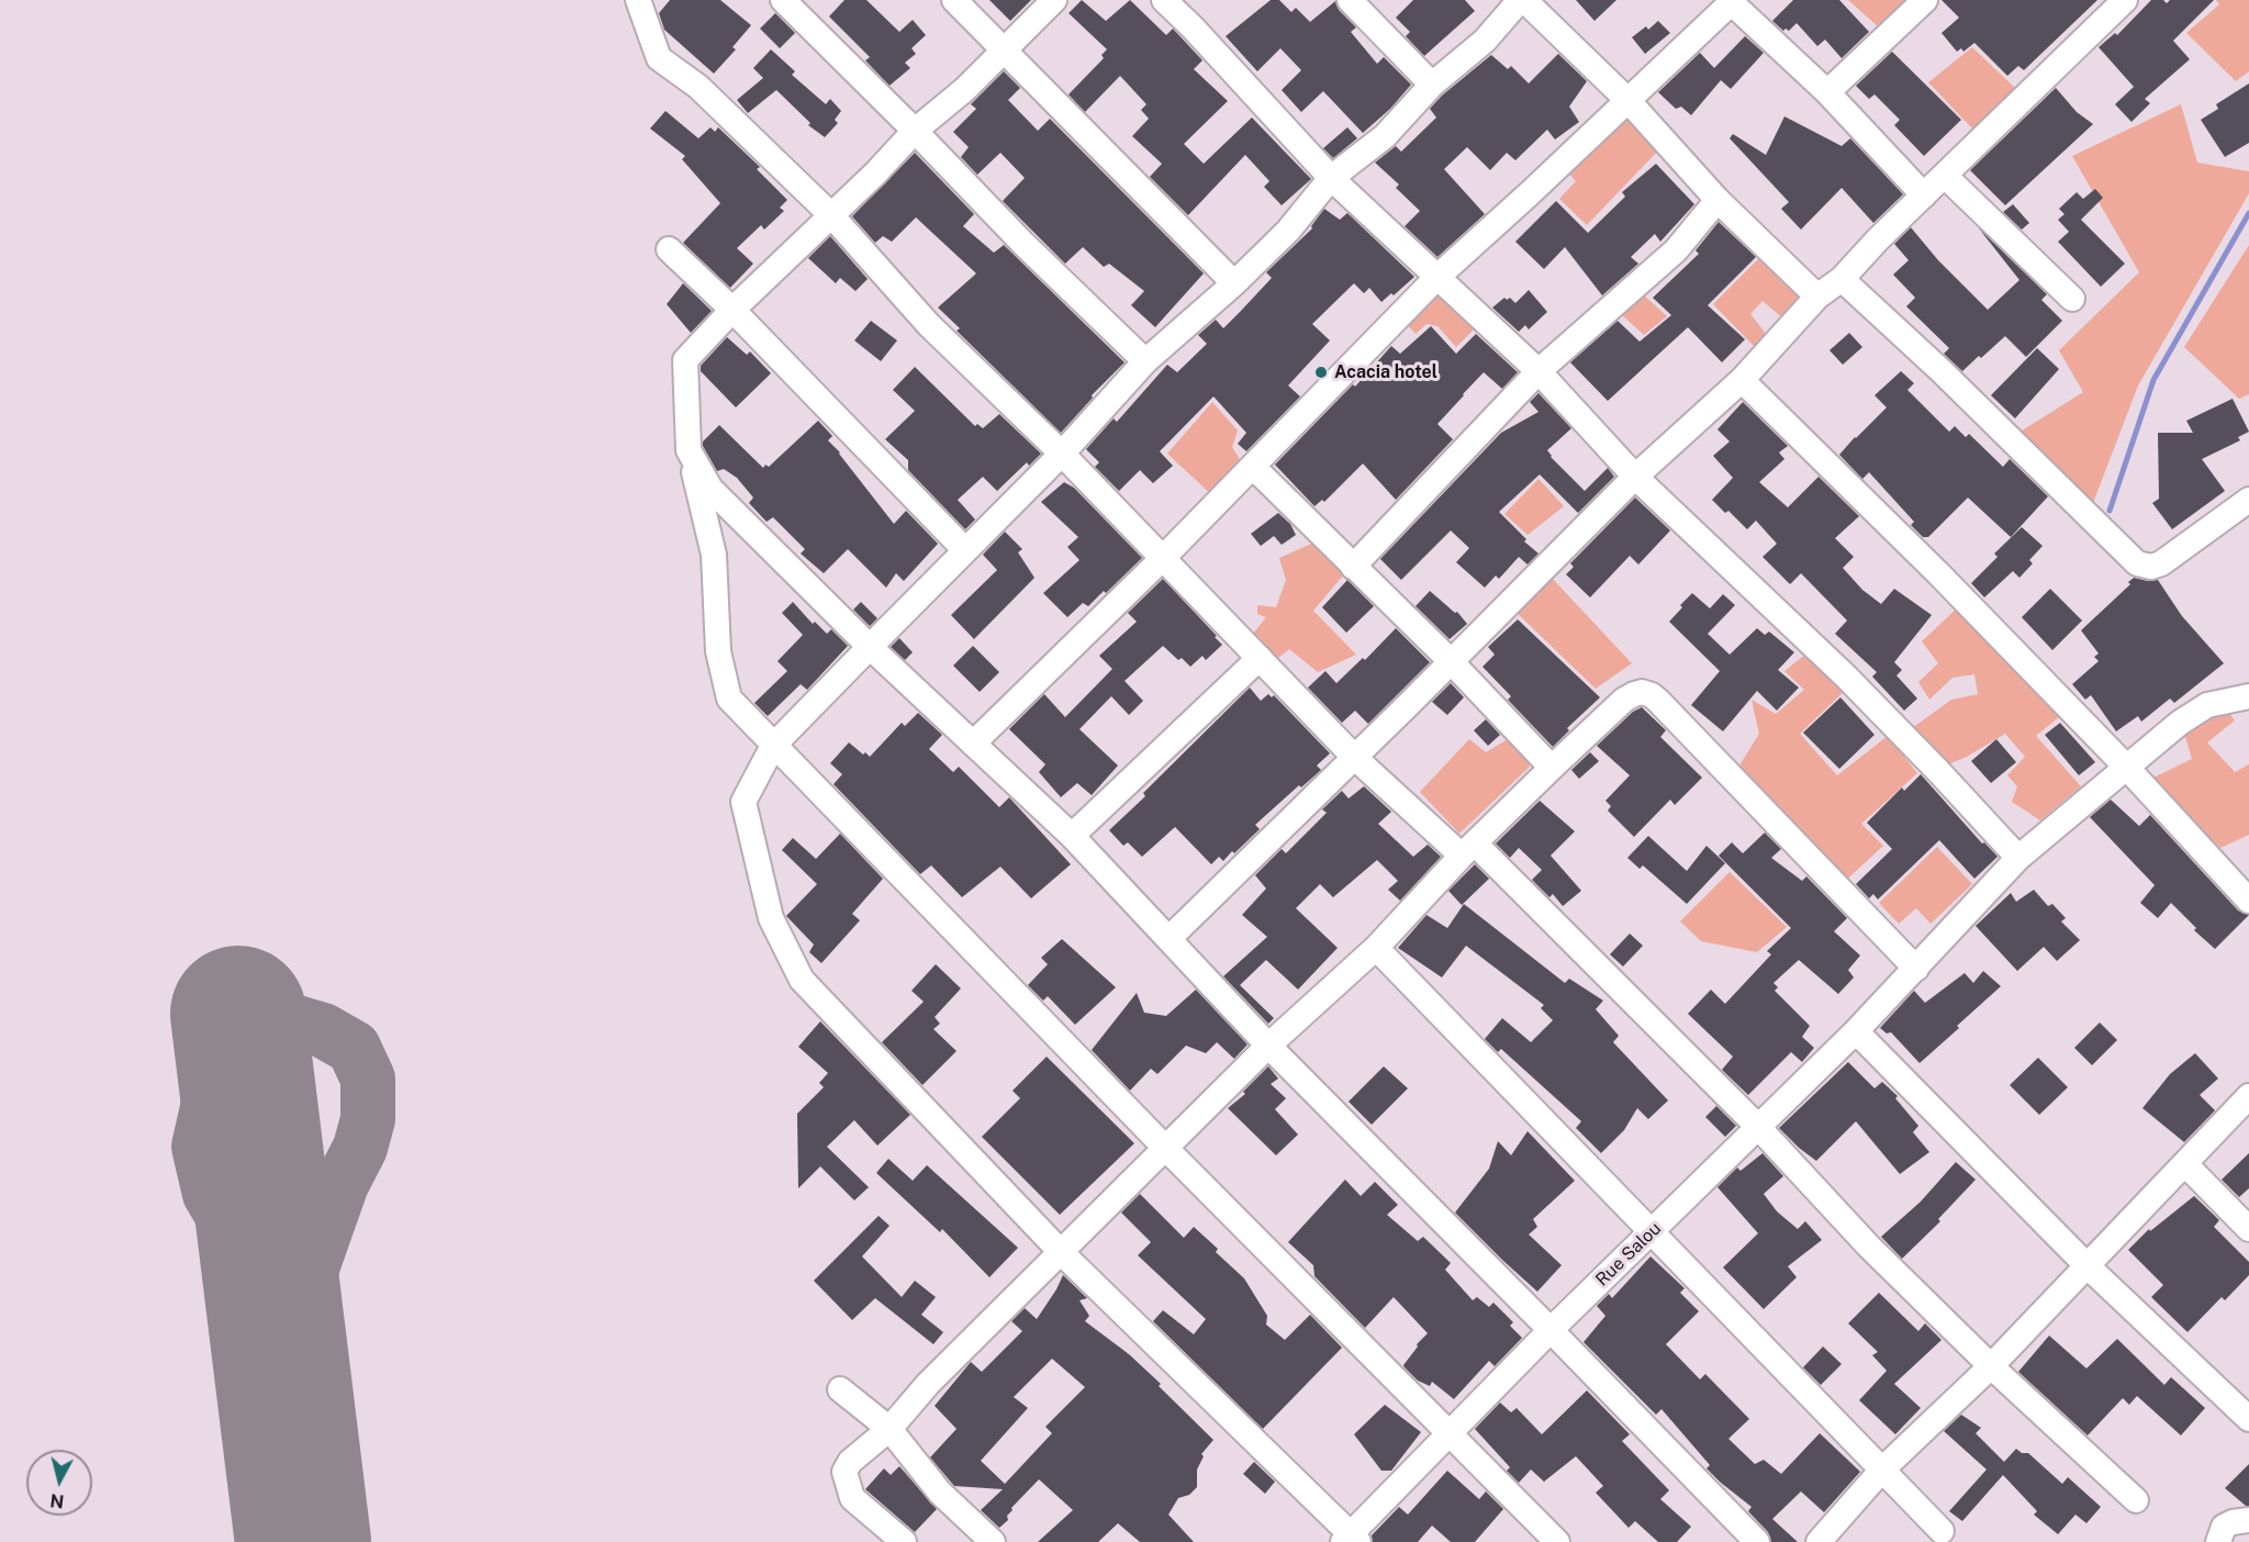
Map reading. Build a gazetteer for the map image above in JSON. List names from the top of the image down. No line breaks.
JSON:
{"streets":{"street":["Rue Salou"]},"places":["Acacia hotel"],"north":"bottom"}
